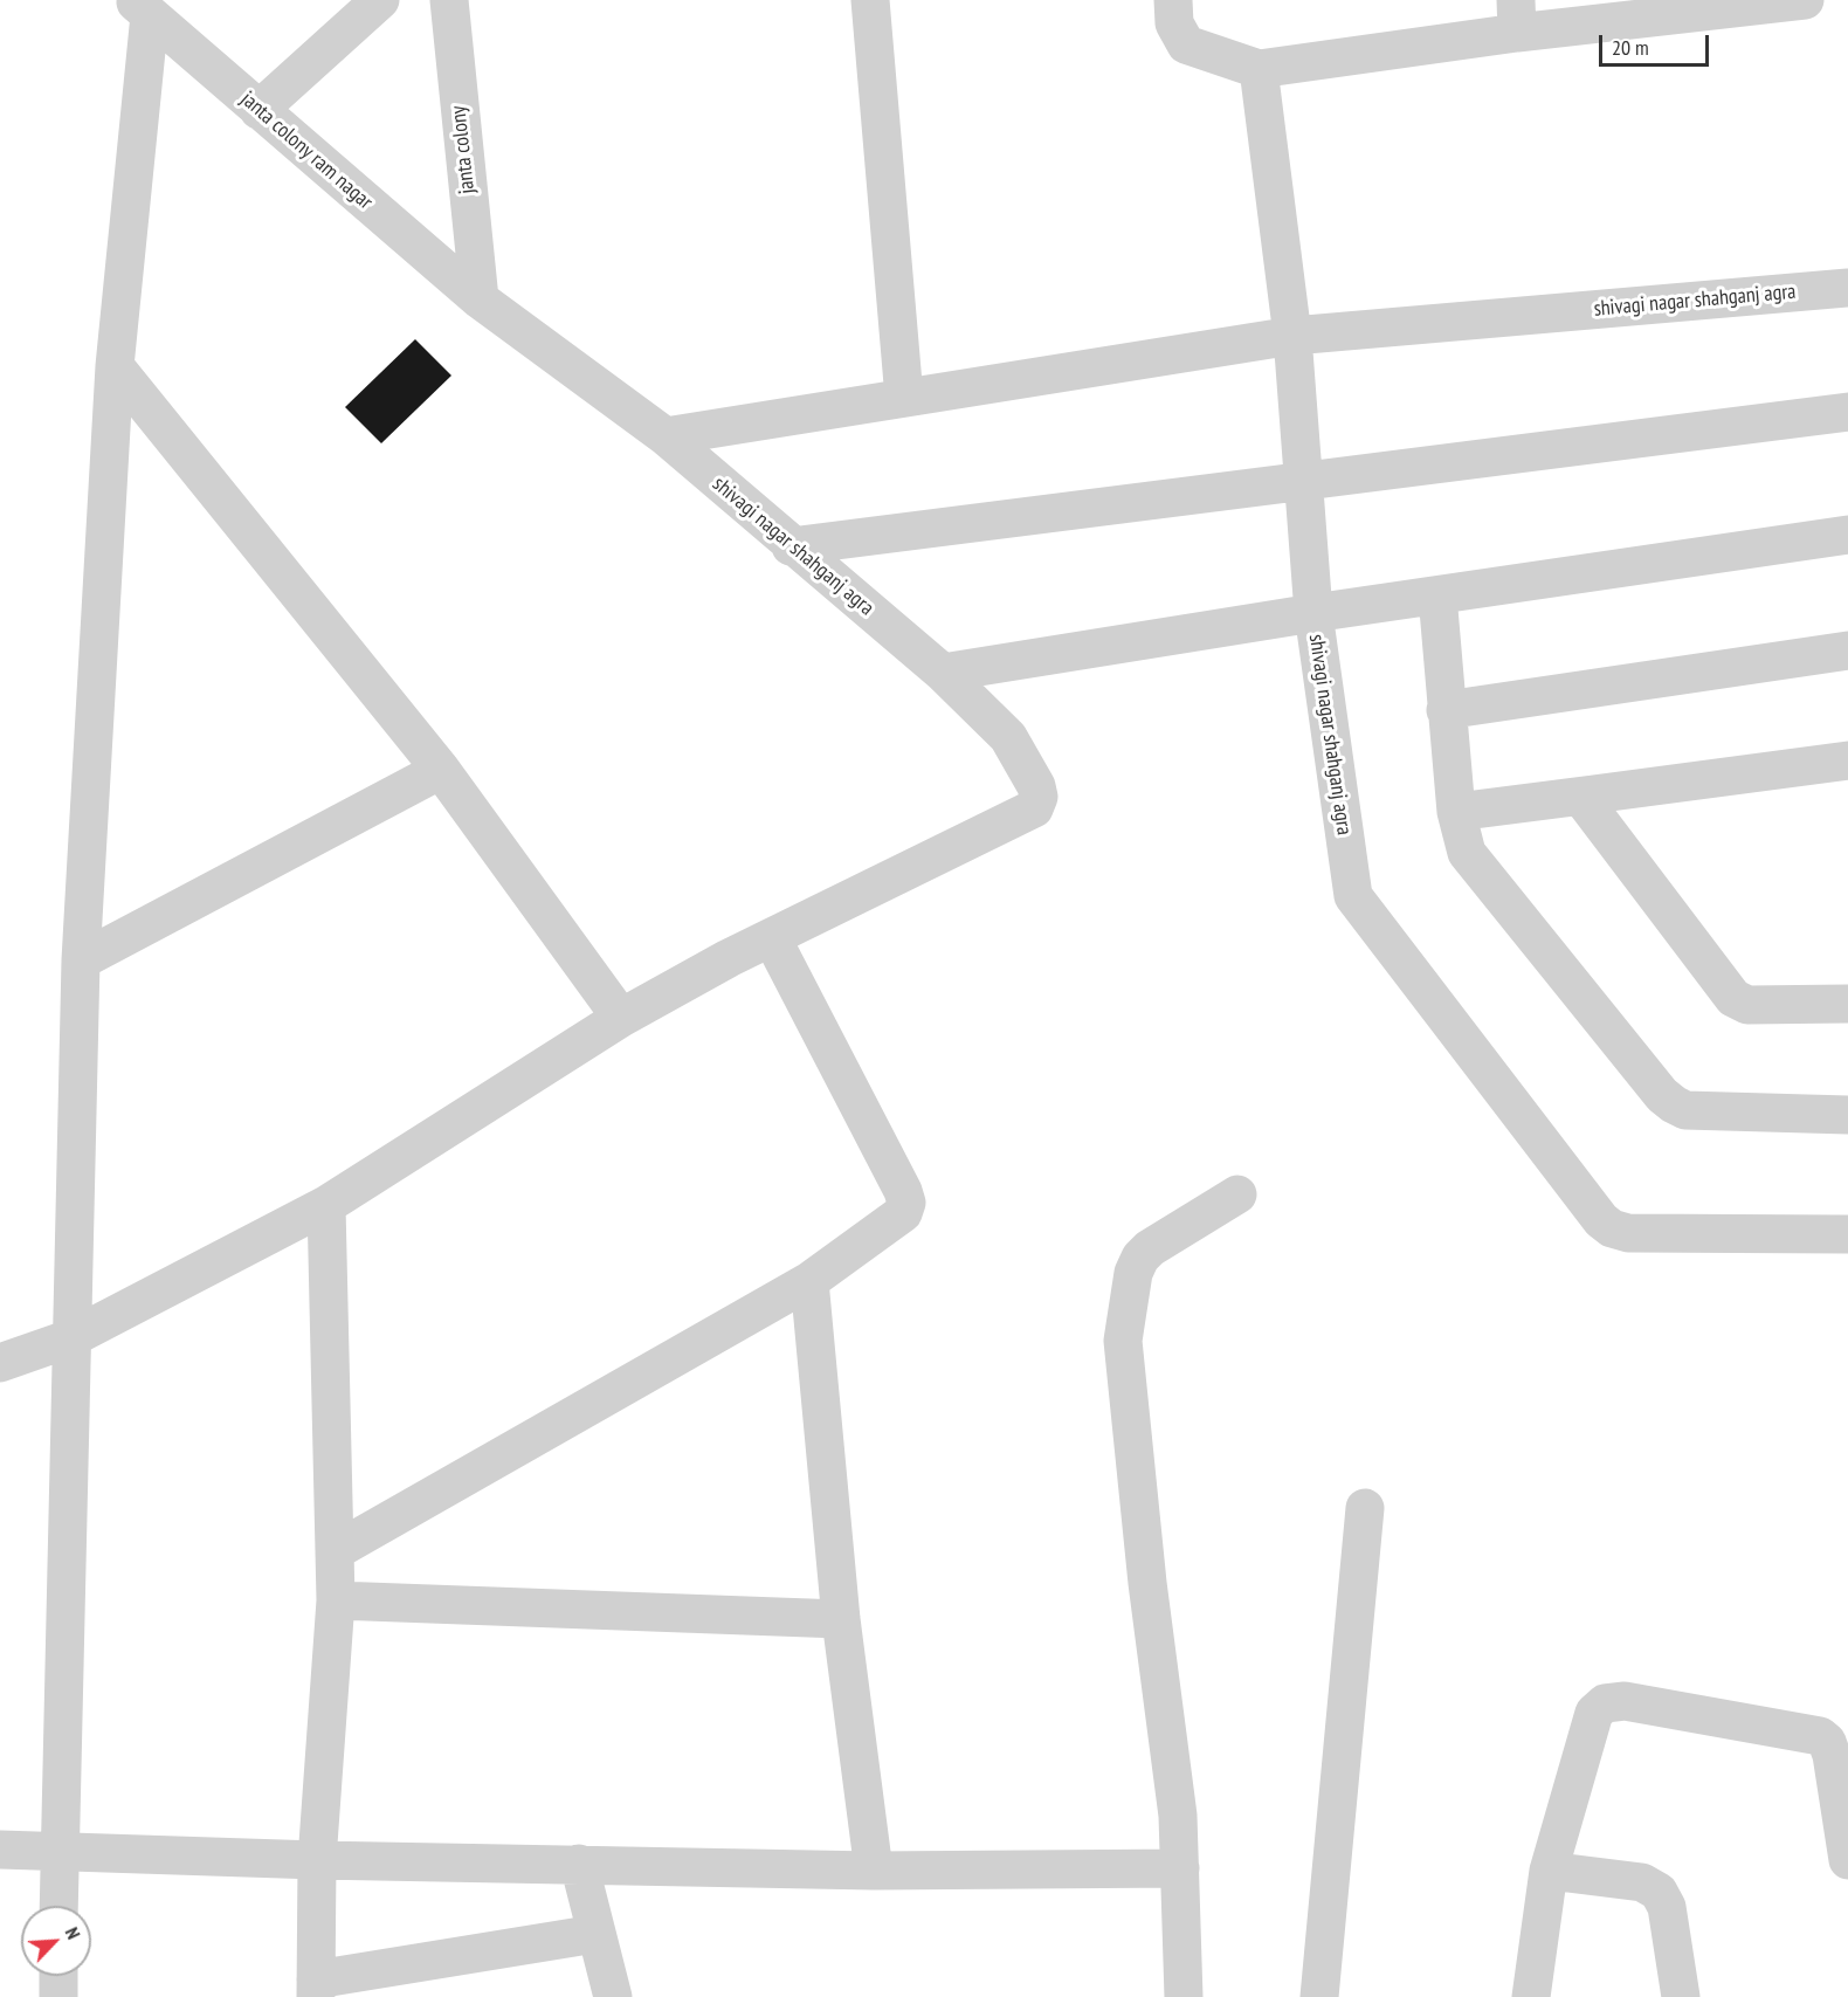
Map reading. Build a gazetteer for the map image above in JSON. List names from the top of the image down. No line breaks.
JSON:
{"streets":{"street":["janta colony","janta colony ram nagar","shivagi nagar shahganj agra"]},"crossings":[["janta colony","janta colony ram nagar"],["janta colony","shivagi nagar shahganj agra"],["janta colony ram nagar","shivagi nagar shahganj agra"]],"scale_bar":"20 m","north":"top right"}
